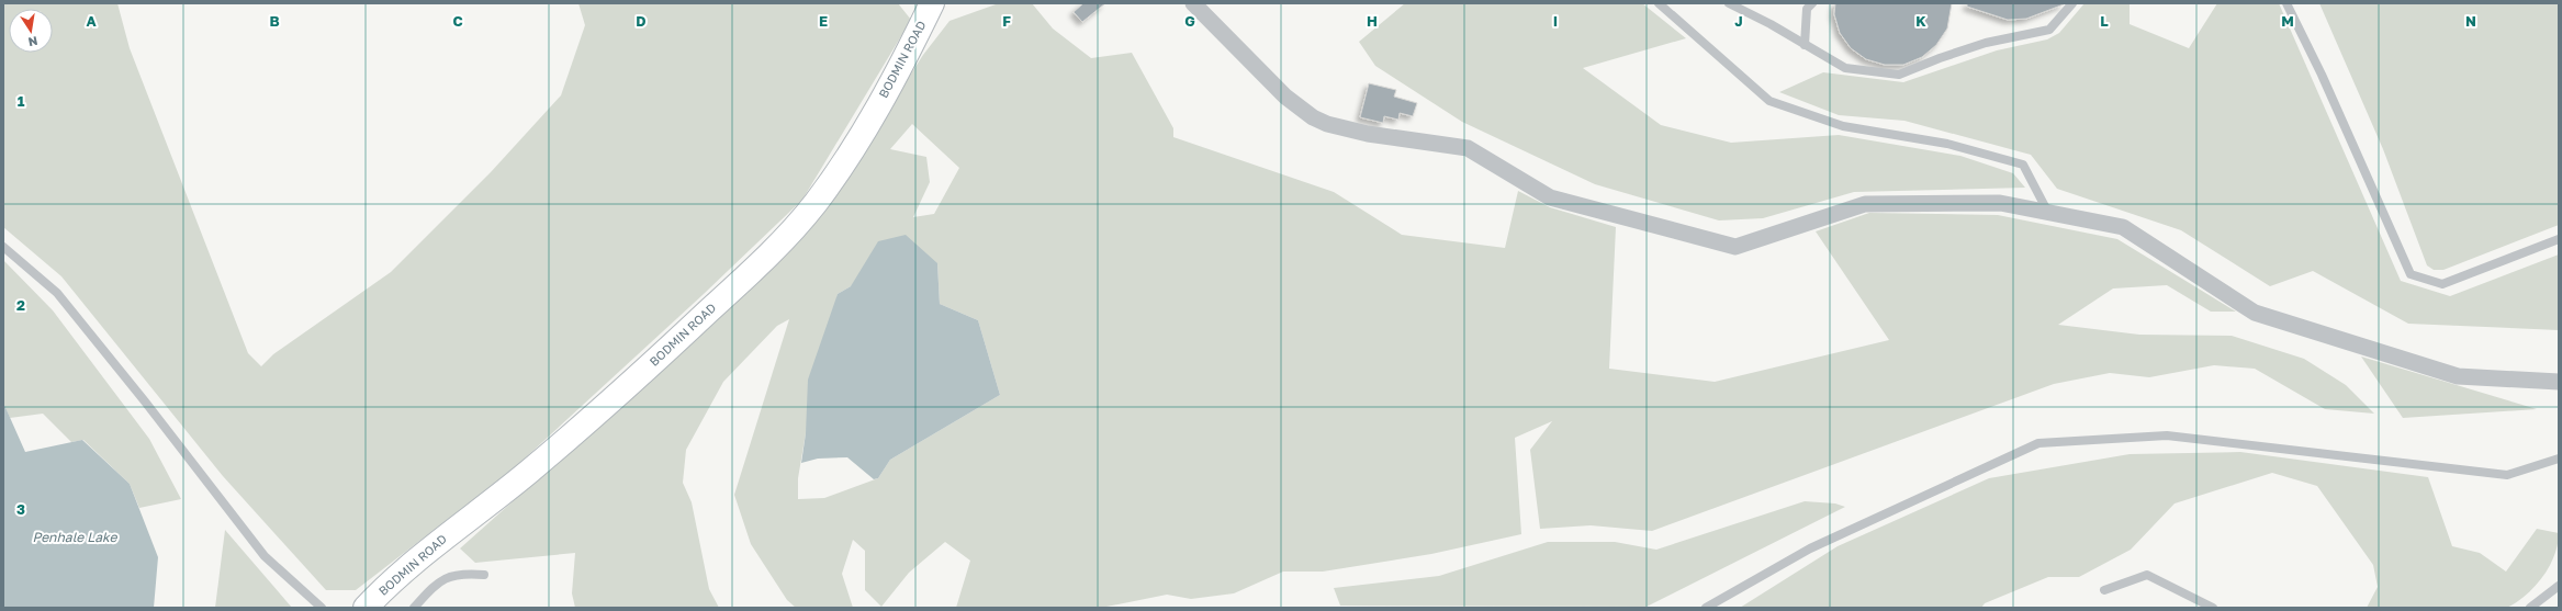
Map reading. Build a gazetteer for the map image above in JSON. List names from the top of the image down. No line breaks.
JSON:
{"streets":{"main road":["BODMIN ROAD"]},"water":["Penhale Lake"],"north":"bottom","grid":{"columns":["A","B","C","D","E","F","G","H","I","J","K","L","M","N"],"rows":["1","2","3"]}}
